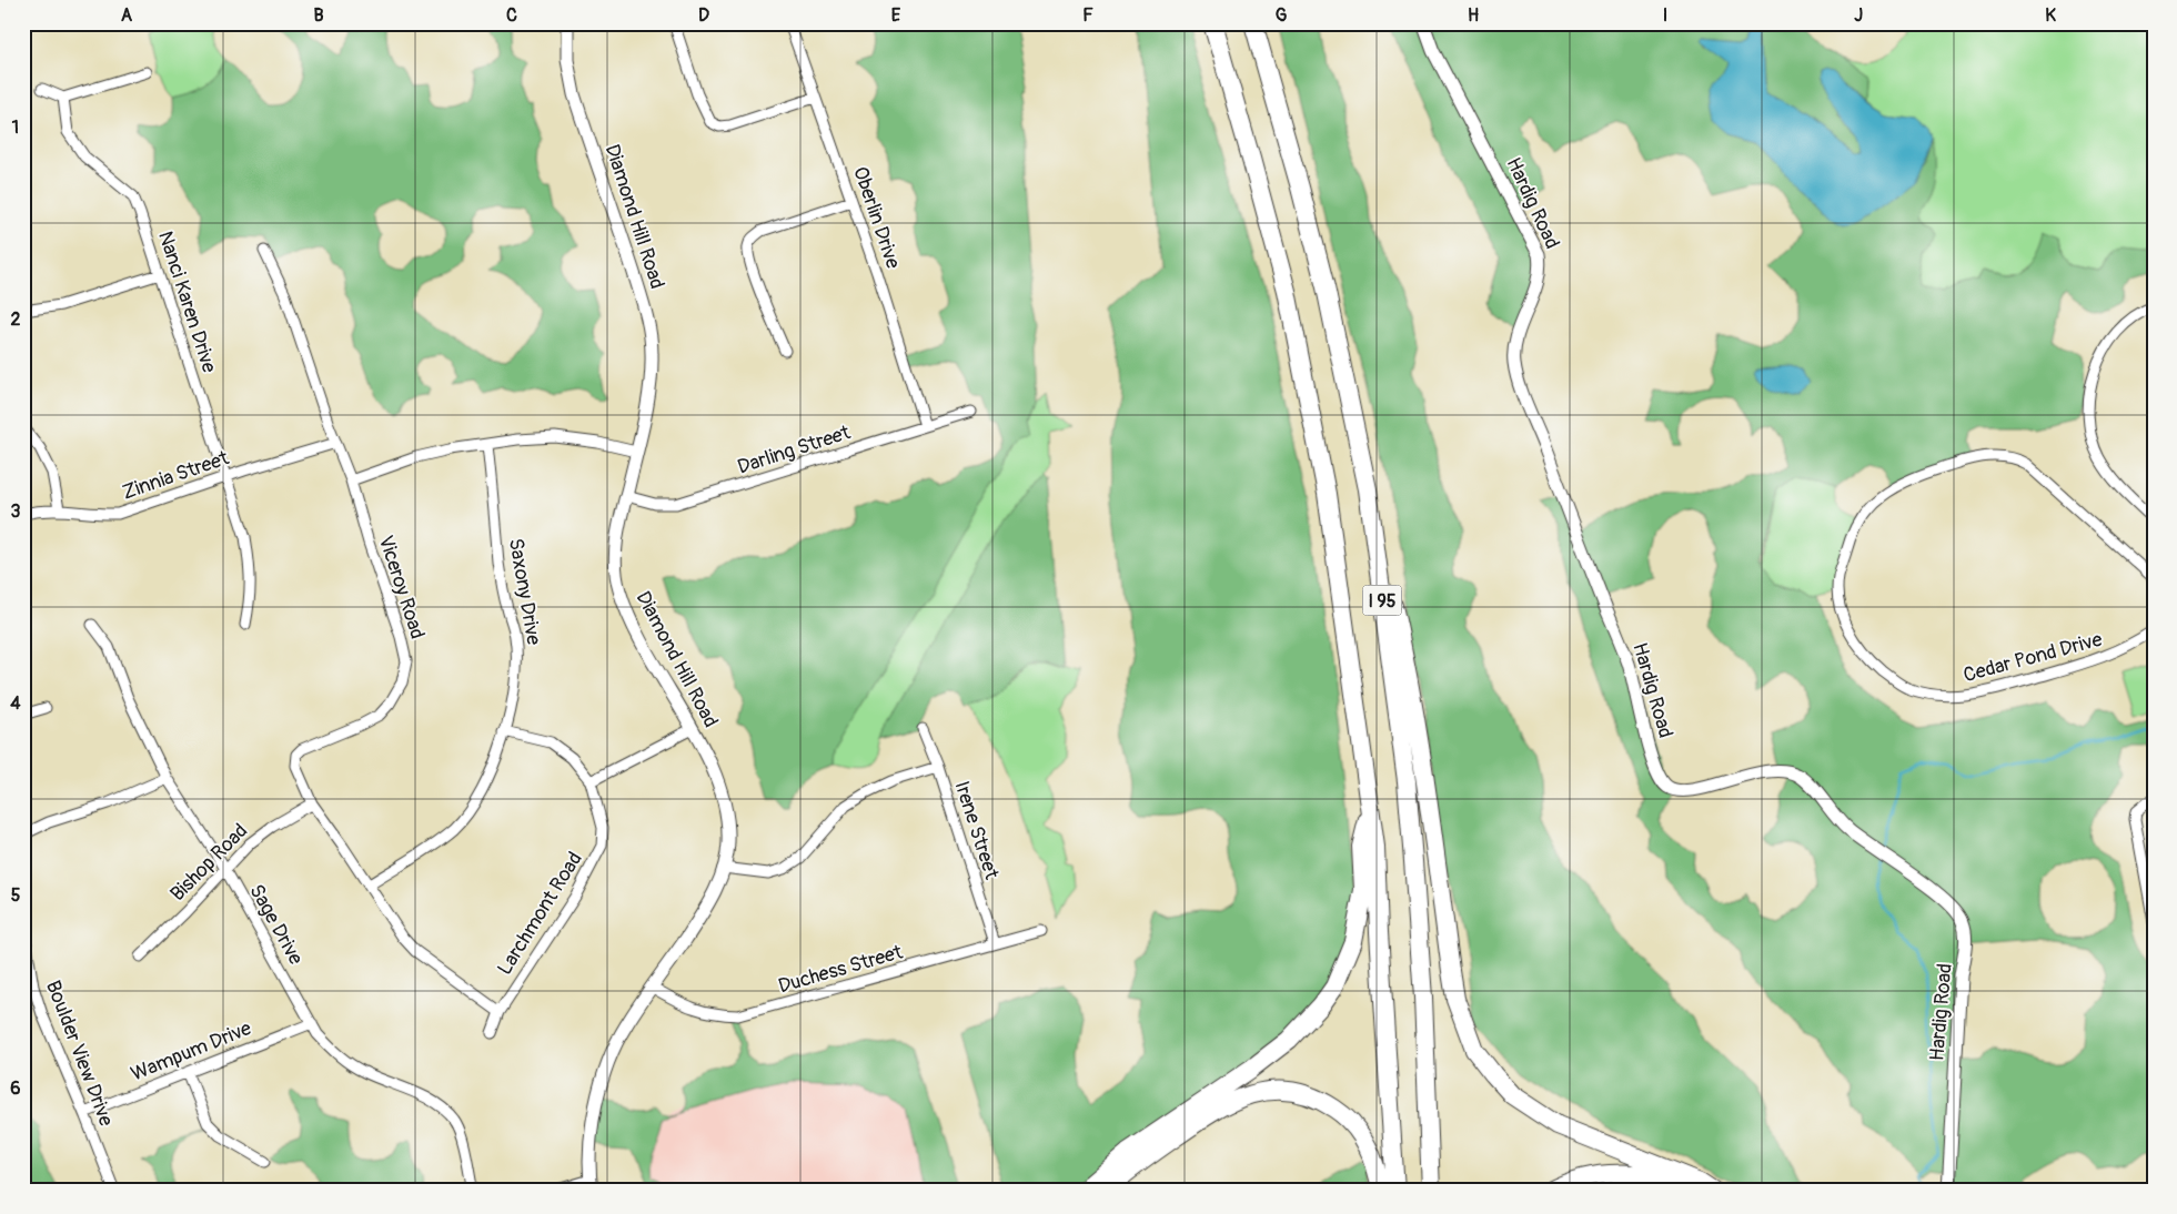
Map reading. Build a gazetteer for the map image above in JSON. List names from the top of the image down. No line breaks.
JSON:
{"streets":{"highway":["I 95"],"street":["Hardig Road","Diamond Hill Road","Oberlin Drive","Nanci Karen Drive","Darling Street","Zinnia Street","Viceroy Road","Saxony Drive","Cedar Pond Drive","Irene Street","Bishop Road","Larchmont Road","Sage Drive","Duchess Street","Wampum Drive","Boulder View Drive"]},"crossings":[["Diamond Hill Road","Darling Street"],["Diamond Hill Road","Duchess Street"],["Oberlin Drive","Darling Street"],["Nanci Karen Drive","Zinnia Street"],["Zinnia Street","Viceroy Road"],["Viceroy Road","Saxony Drive"],["Viceroy Road","Bishop Road"],["Viceroy Road","Larchmont Road"],["Saxony Drive","Larchmont Road"],["Irene Street","Duchess Street"],["Bishop Road","Sage Drive"],["Sage Drive","Wampum Drive"],["Wampum Drive","Boulder View Drive"]],"grid":{"columns":["A","B","C","D","E","F","G","H","I","J","K"],"rows":["1","2","3","4","5","6"]}}
